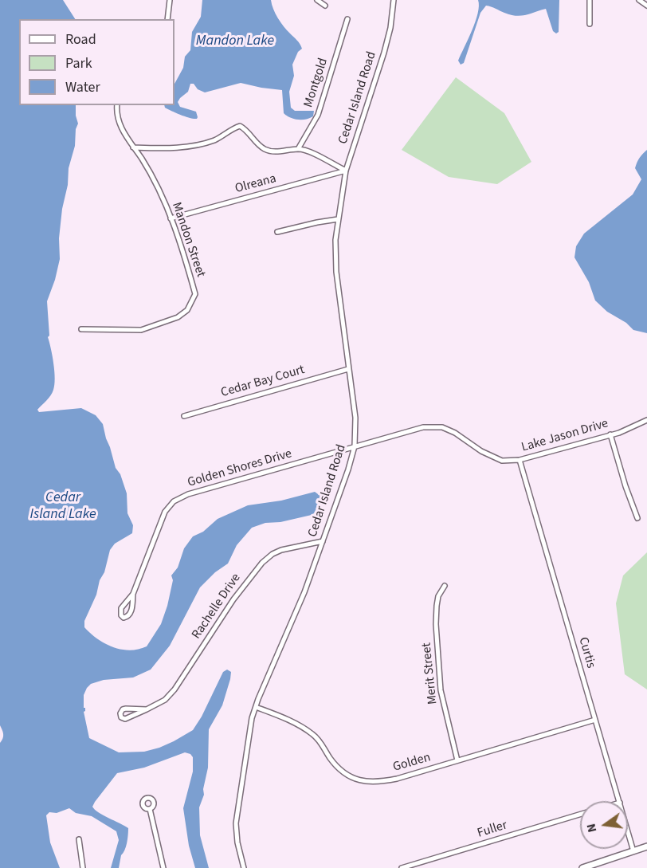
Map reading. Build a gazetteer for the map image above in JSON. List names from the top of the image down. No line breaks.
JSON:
{"streets":{"street":["Montgold","Cedar Island Road","Olreana","Mandon Street","Cedar Bay Court","Lake Jason Drive","Golden Shores Drive","Rachelle Drive","Curtis","Merit Street","Golden","Fuller"]},"crossings":[["Cedar Island Road","Olreana"],["Cedar Island Road","Cedar Bay Court"],["Cedar Island Road","Lake Jason Drive"],["Cedar Island Road","Golden Shores Drive"],["Cedar Island Road","Rachelle Drive"],["Cedar Island Road","Golden"],["Olreana","Mandon Street"],["Lake Jason Drive","Golden Shores Drive"],["Lake Jason Drive","Curtis"],["Curtis","Golden"],["Merit Street","Golden"]],"water":["Mandon Lake","Cedar Island Lake"],"legend":["Road","Park","Water"],"north":"left"}
